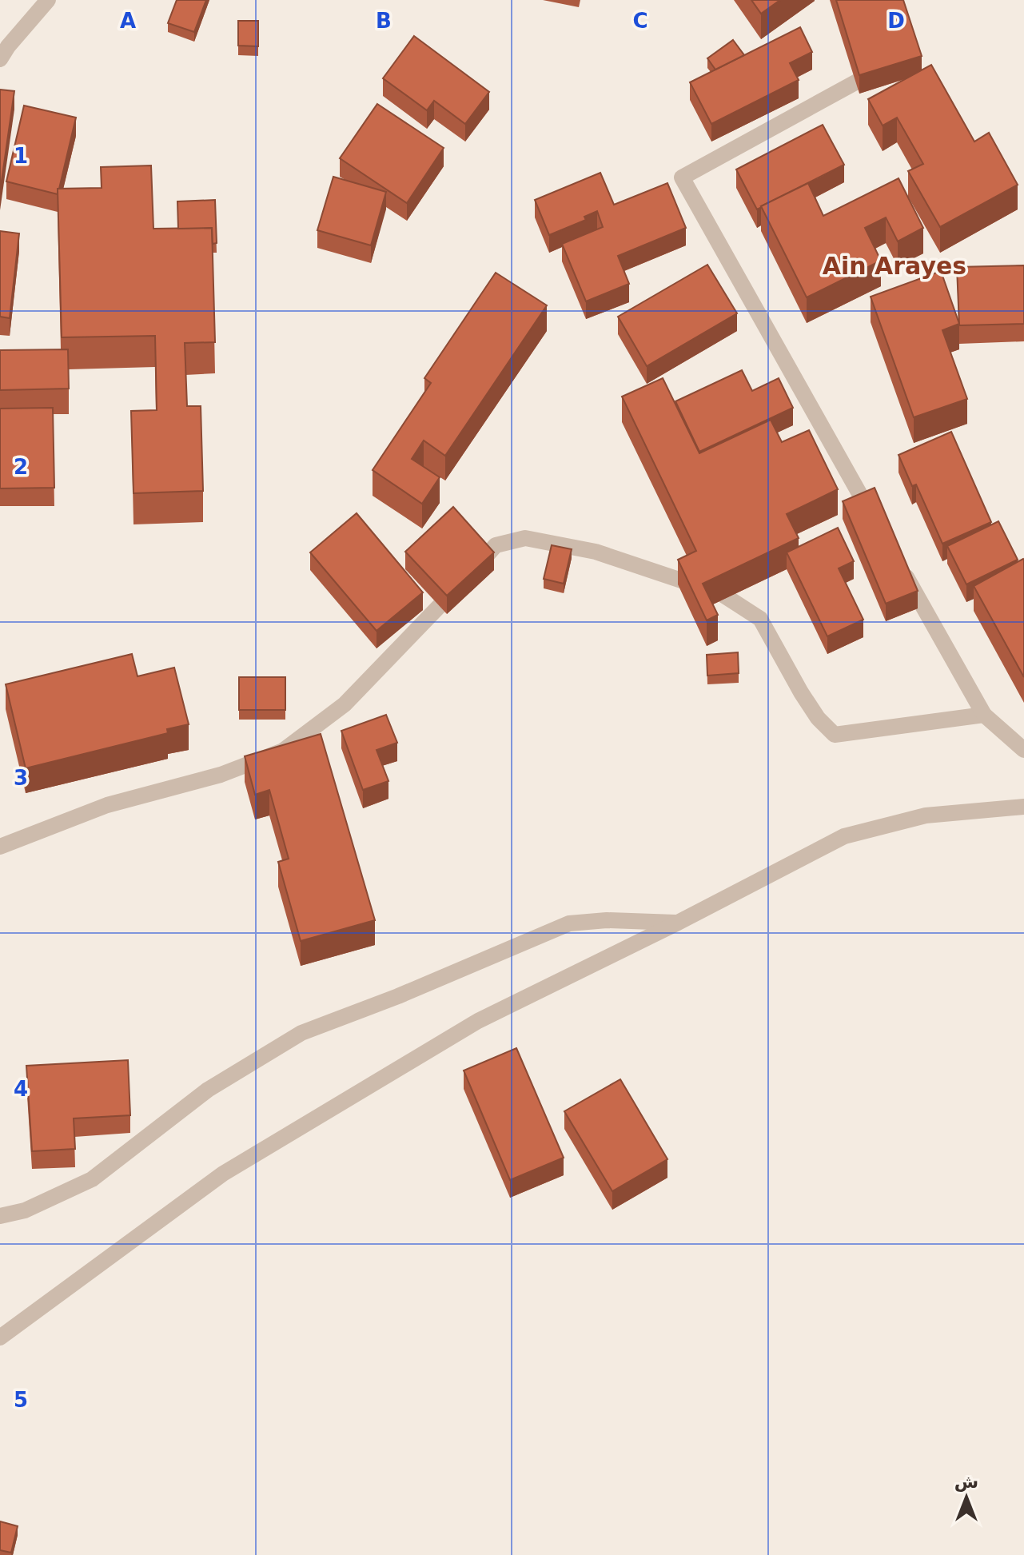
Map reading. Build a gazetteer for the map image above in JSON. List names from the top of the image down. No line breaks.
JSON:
{"districts":["Ain Arayes"],"north":"top","grid":{"columns":["A","B","C","D"],"rows":["1","2","3","4","5"]}}
